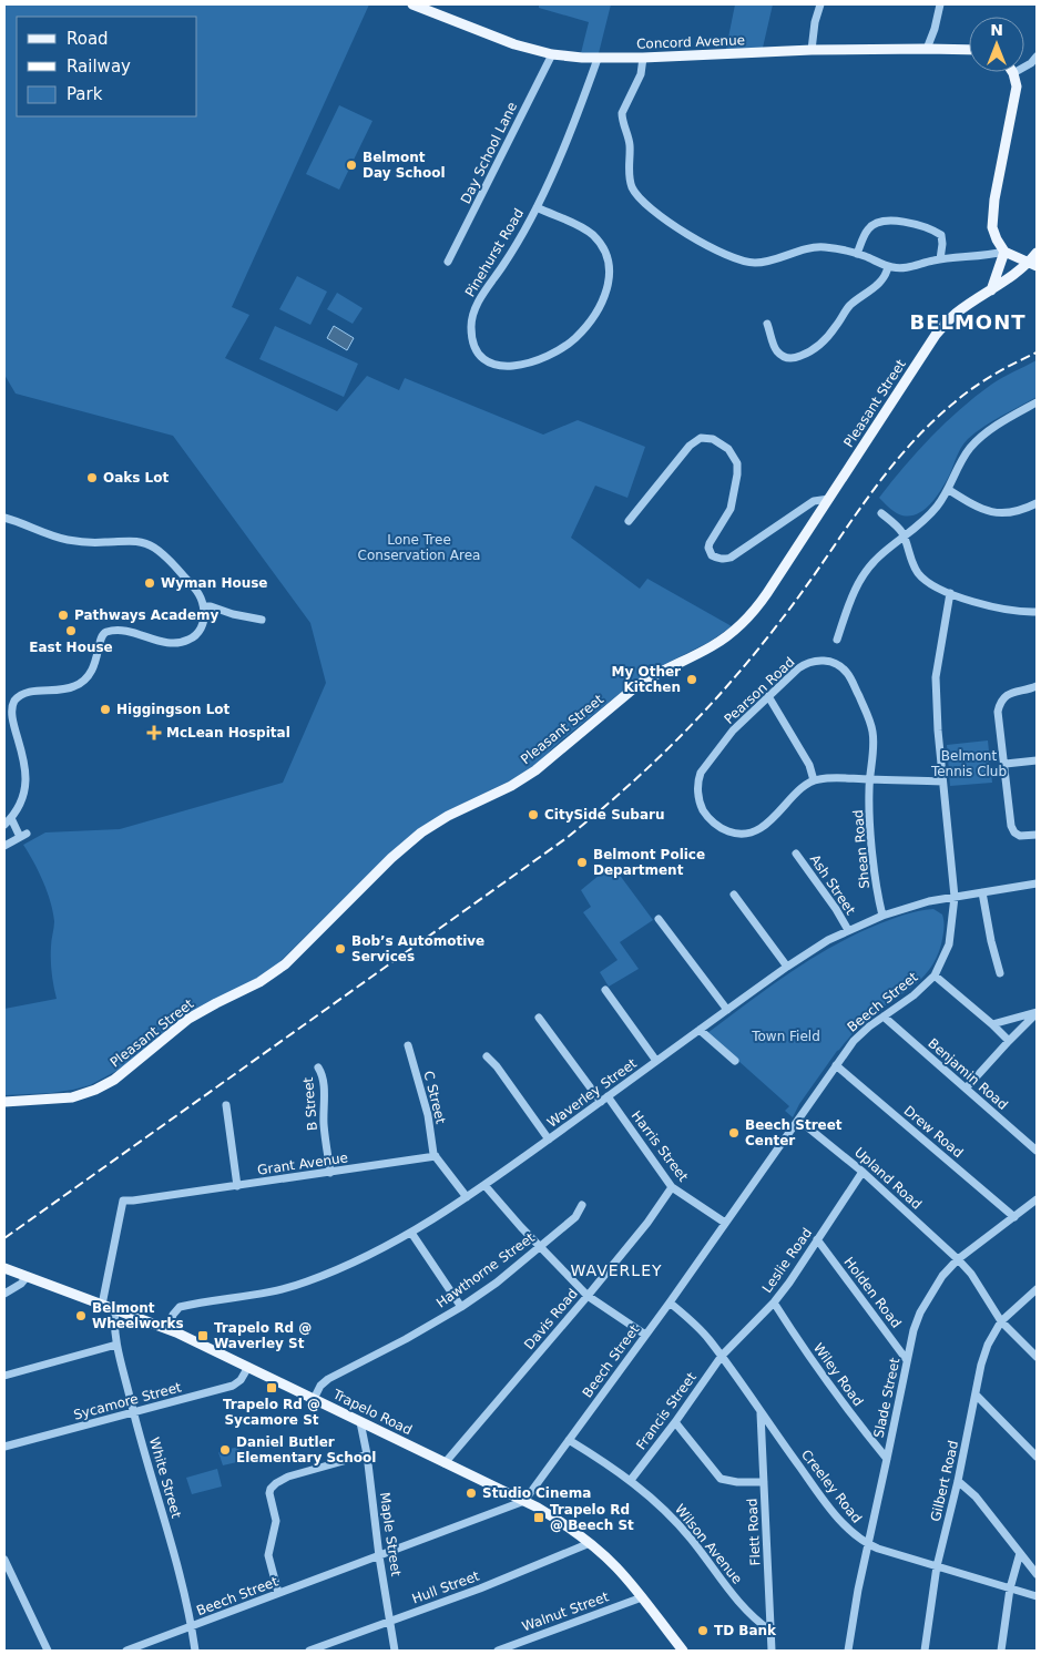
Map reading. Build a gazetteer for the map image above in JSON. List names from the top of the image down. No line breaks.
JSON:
{"streets":{"main road":["Concord Avenue","Pleasant Street","Trapelo Road"],"street":["Day School Lane","Pinehurst Road","Pearson Road","Shean Road","Ash Street","Beech Street","Benjamin Road","Waverley Street","C Street","B Street","Drew Road","Harris Street","Grant Avenue","Upland Road","Leslie Road","Hawthorne Street","Holden Road","Davis Road","Wiley Road","Slade Street","Sycamore Street","Francis Street","White Street","Gilbert Road","Creeley Road","Flett Road","Maple Street","Wilson Avenue","Hull Street","Walnut Street"]},"crossings":[["Concord Avenue","Day School Lane"],["Concord Avenue","Pinehurst Road"],["Pearson Road","Shean Road"],["Shean Road","Waverley Street"],["Ash Street","Waverley Street"],["Beech Street","Benjamin Road"],["Beech Street","Waverley Street"],["Beech Street","Drew Road"],["Beech Street","Harris Street"],["Beech Street","Upland Road"],["Beech Street","Trapelo Road"],["Beech Street","White Street"],["Beech Street","Creeley Road"],["Beech Street","Maple Street"],["Beech Street","Wilson Avenue"],["Waverley Street","Harris Street"],["Waverley Street","Trapelo Road"],["C Street","Grant Avenue"],["B Street","Grant Avenue"],["Drew Road","Slade Street"],["Harris Street","Davis Road"],["Grant Avenue","Trapelo Road"],["Upland Road","Leslie Road"],["Upland Road","Slade Street"],["Upland Road","Gilbert Road"],["Leslie Road","Holden Road"],["Leslie Road","Wiley Road"],["Leslie Road","Francis Street"],["Leslie Road","Creeley Road"],["Hawthorne Street","Trapelo Road"],["Holden Road","Slade Street"],["Davis Road","Trapelo Road"],["Wiley Road","Slade Street"],["Slade Street","Creeley Road"],["Sycamore Street","Trapelo Road"],["Sycamore Street","White Street"],["Francis Street","Creeley Road"],["Francis Street","Wilson Avenue"],["Trapelo Road","White Street"],["Trapelo Road","Maple Street"],["Trapelo Road","Hull Street"],["Trapelo Road","Walnut Street"],["Gilbert Road","Creeley Road"],["Creeley Road","Flett Road"],["Flett Road","Wilson Avenue"],["Maple Street","Hull Street"]],"districts":["BELMONT","WAVERLEY"],"parks":["Lone Tree Conservation Area","Belmont Tennis Club","Town Field"],"places":{"other":["Belmont Day School","Oaks Lot","Wyman House","Pathways Academy","East House","My Other Kitchen","Higgingson Lot","CitySide Subaru","Belmont Police Department","Bob’s Automotive Services","Beech Street Center","Belmont Wheelworks","Daniel Butler Elementary School","Studio Cinema","TD Bank"],"health":["McLean Hospital"],"transit":["Trapelo Rd @ Waverley St","Trapelo Rd @ Sycamore St","Trapelo Rd @ Beech St"]},"legend":["Road","Railway","Park"],"north":"top"}
